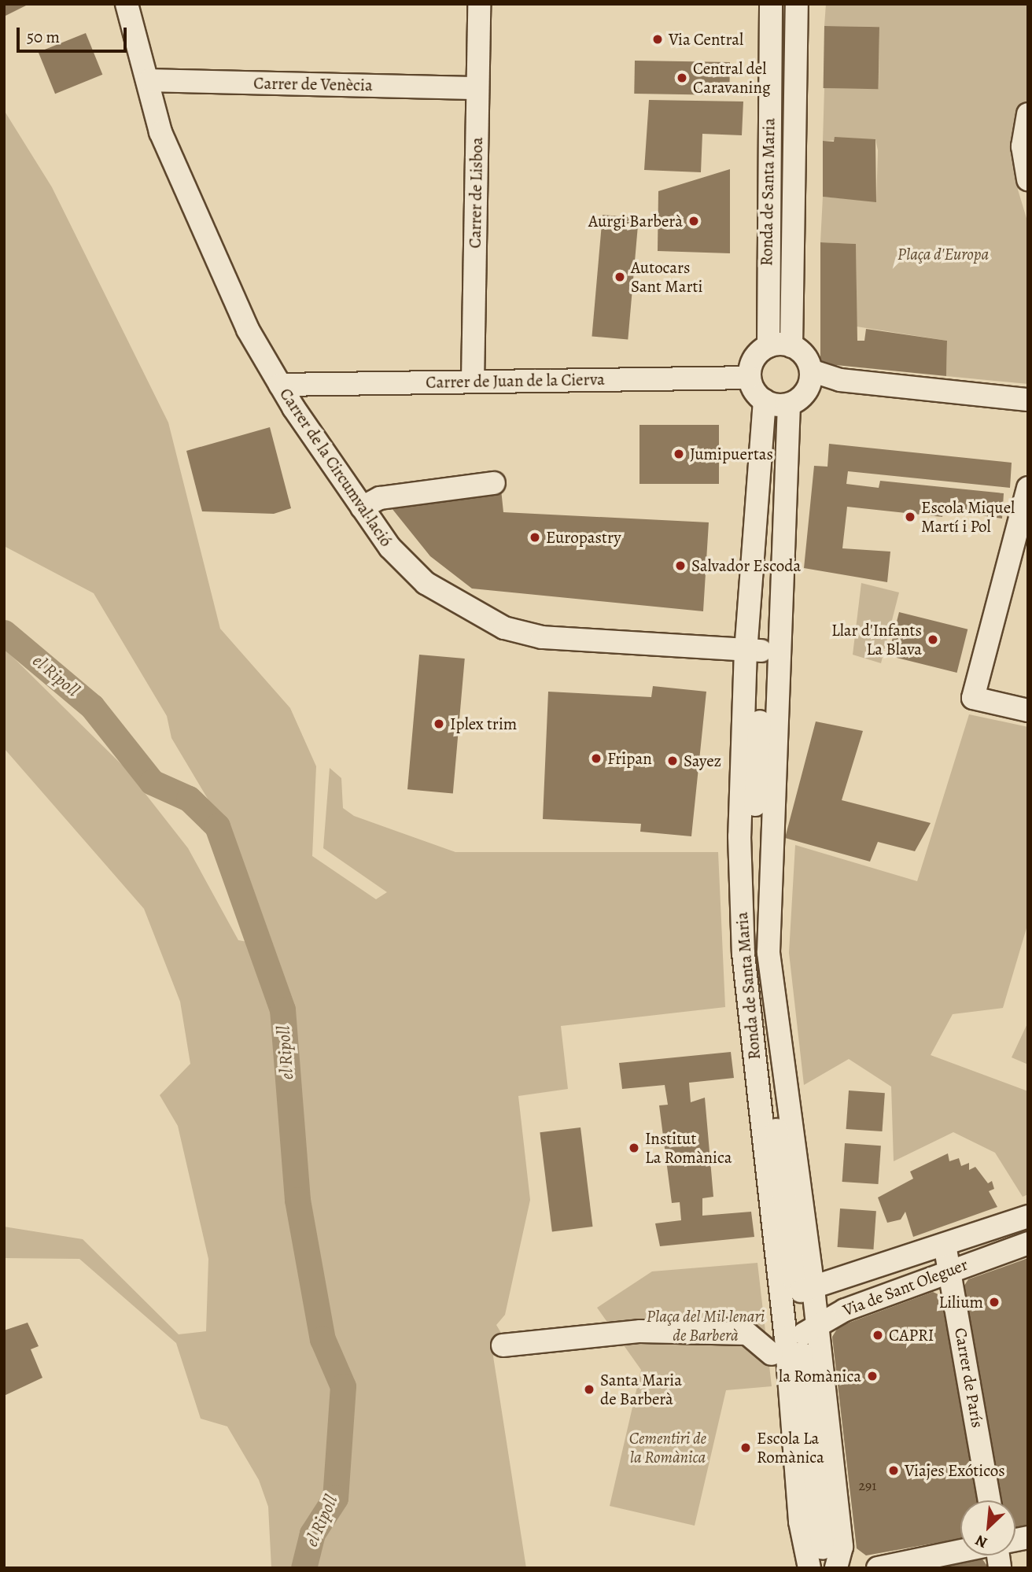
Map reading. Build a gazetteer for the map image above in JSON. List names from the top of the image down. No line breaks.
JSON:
{"streets":{"street":["Carrer de Venècia","Ronda de Santa Maria","Carrer de Lisboa","Carrer de Juan de la Cierva","Carrer de la Circumval·lació","Via de Sant Oleguer","Carrer de París"]},"crossings":[["Carrer de Venècia","Carrer de Lisboa"],["Carrer de Venècia","Carrer de la Circumval·lació"],["Ronda de Santa Maria","Carrer de Juan de la Cierva"],["Ronda de Santa Maria","Carrer de la Circumval·lació"],["Ronda de Santa Maria","Via de Sant Oleguer"],["Carrer de Lisboa","Carrer de Juan de la Cierva"],["Carrer de Juan de la Cierva","Carrer de la Circumval·lació"],["Via de Sant Oleguer","Carrer de París"]],"water":["el Ripoll"],"parks":["Plaça d'Europa","Plaça del Mil·lenari de Barberà","Cementiri de la Romànica"],"places":["Via Central","Central del Caravaning","Aurgi Barberà","Autocars Sant Marti","Jumipuertas","Escola Miquel Martí i Pol","Europastry","Salvador Escoda","Llar d'Infants La Blava","Iplex trim","Fripan","Sayez","Institut La Romànica","Lilium","CAPRI","la Romànica","Santa Maria de Barberà","Escola La Romànica","Viajes Exóticos"],"house_numbers":["291"],"scale_bar":"50 m","north":"bottom left"}
